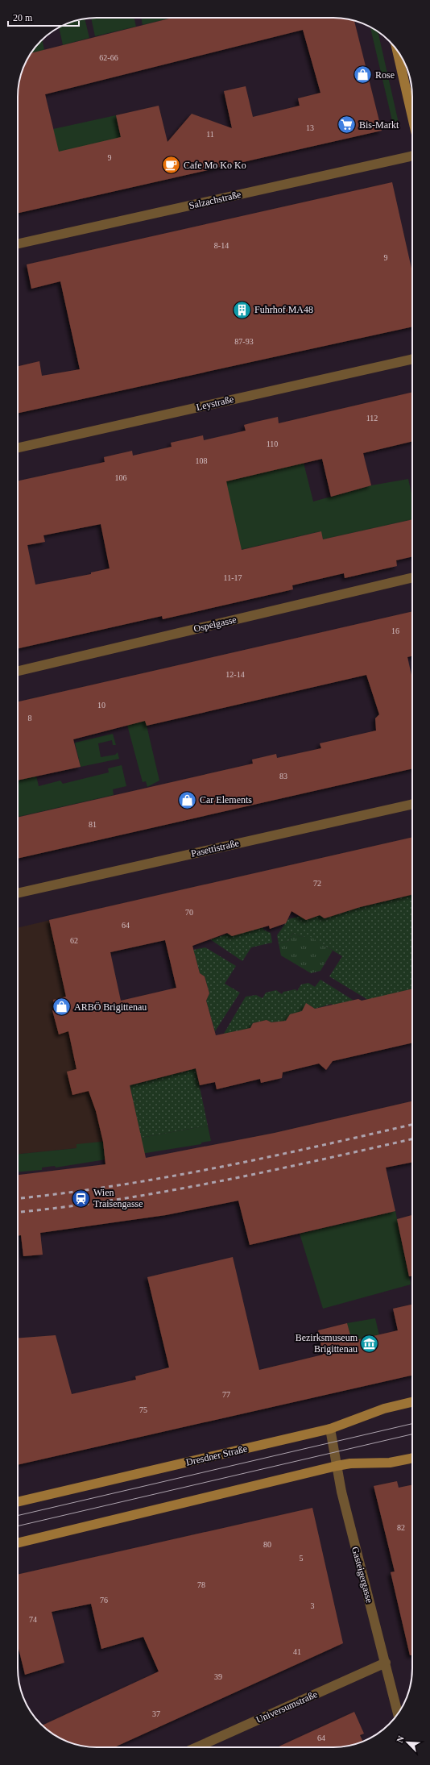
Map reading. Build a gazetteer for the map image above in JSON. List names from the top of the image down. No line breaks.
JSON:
{"streets":{"main road":["Dresdner Straße"],"street":["Salzachstraße","Leystraße","Ospelgasse","Pasettistraße","Gasteigergasse","Universumstraße"]},"crossings":[["Dresdner Straße","Gasteigergasse"],["Gasteigergasse","Universumstraße"]],"places":{"shop":["Rose","Car Elements","ARBÖ Brigittenau"],"supermarket":["Bis-Markt"],"cafe":["Cafe Mo Ko Ko"],"building":["Fuhrhof MA48"],"station":["Wien Traisengasse"],"museum":["Bezirksmuseum Brigittenau"]},"house_numbers":["62-66","13","11","9","8-14","9","87-93","112","110","108","106","11-17","16","12-14","10","8","83","81","72","70","64","62","77","75","82","80","5","78","76","3","74","41","39","37","64"],"scale_bar":"20 m","north":"top left"}
